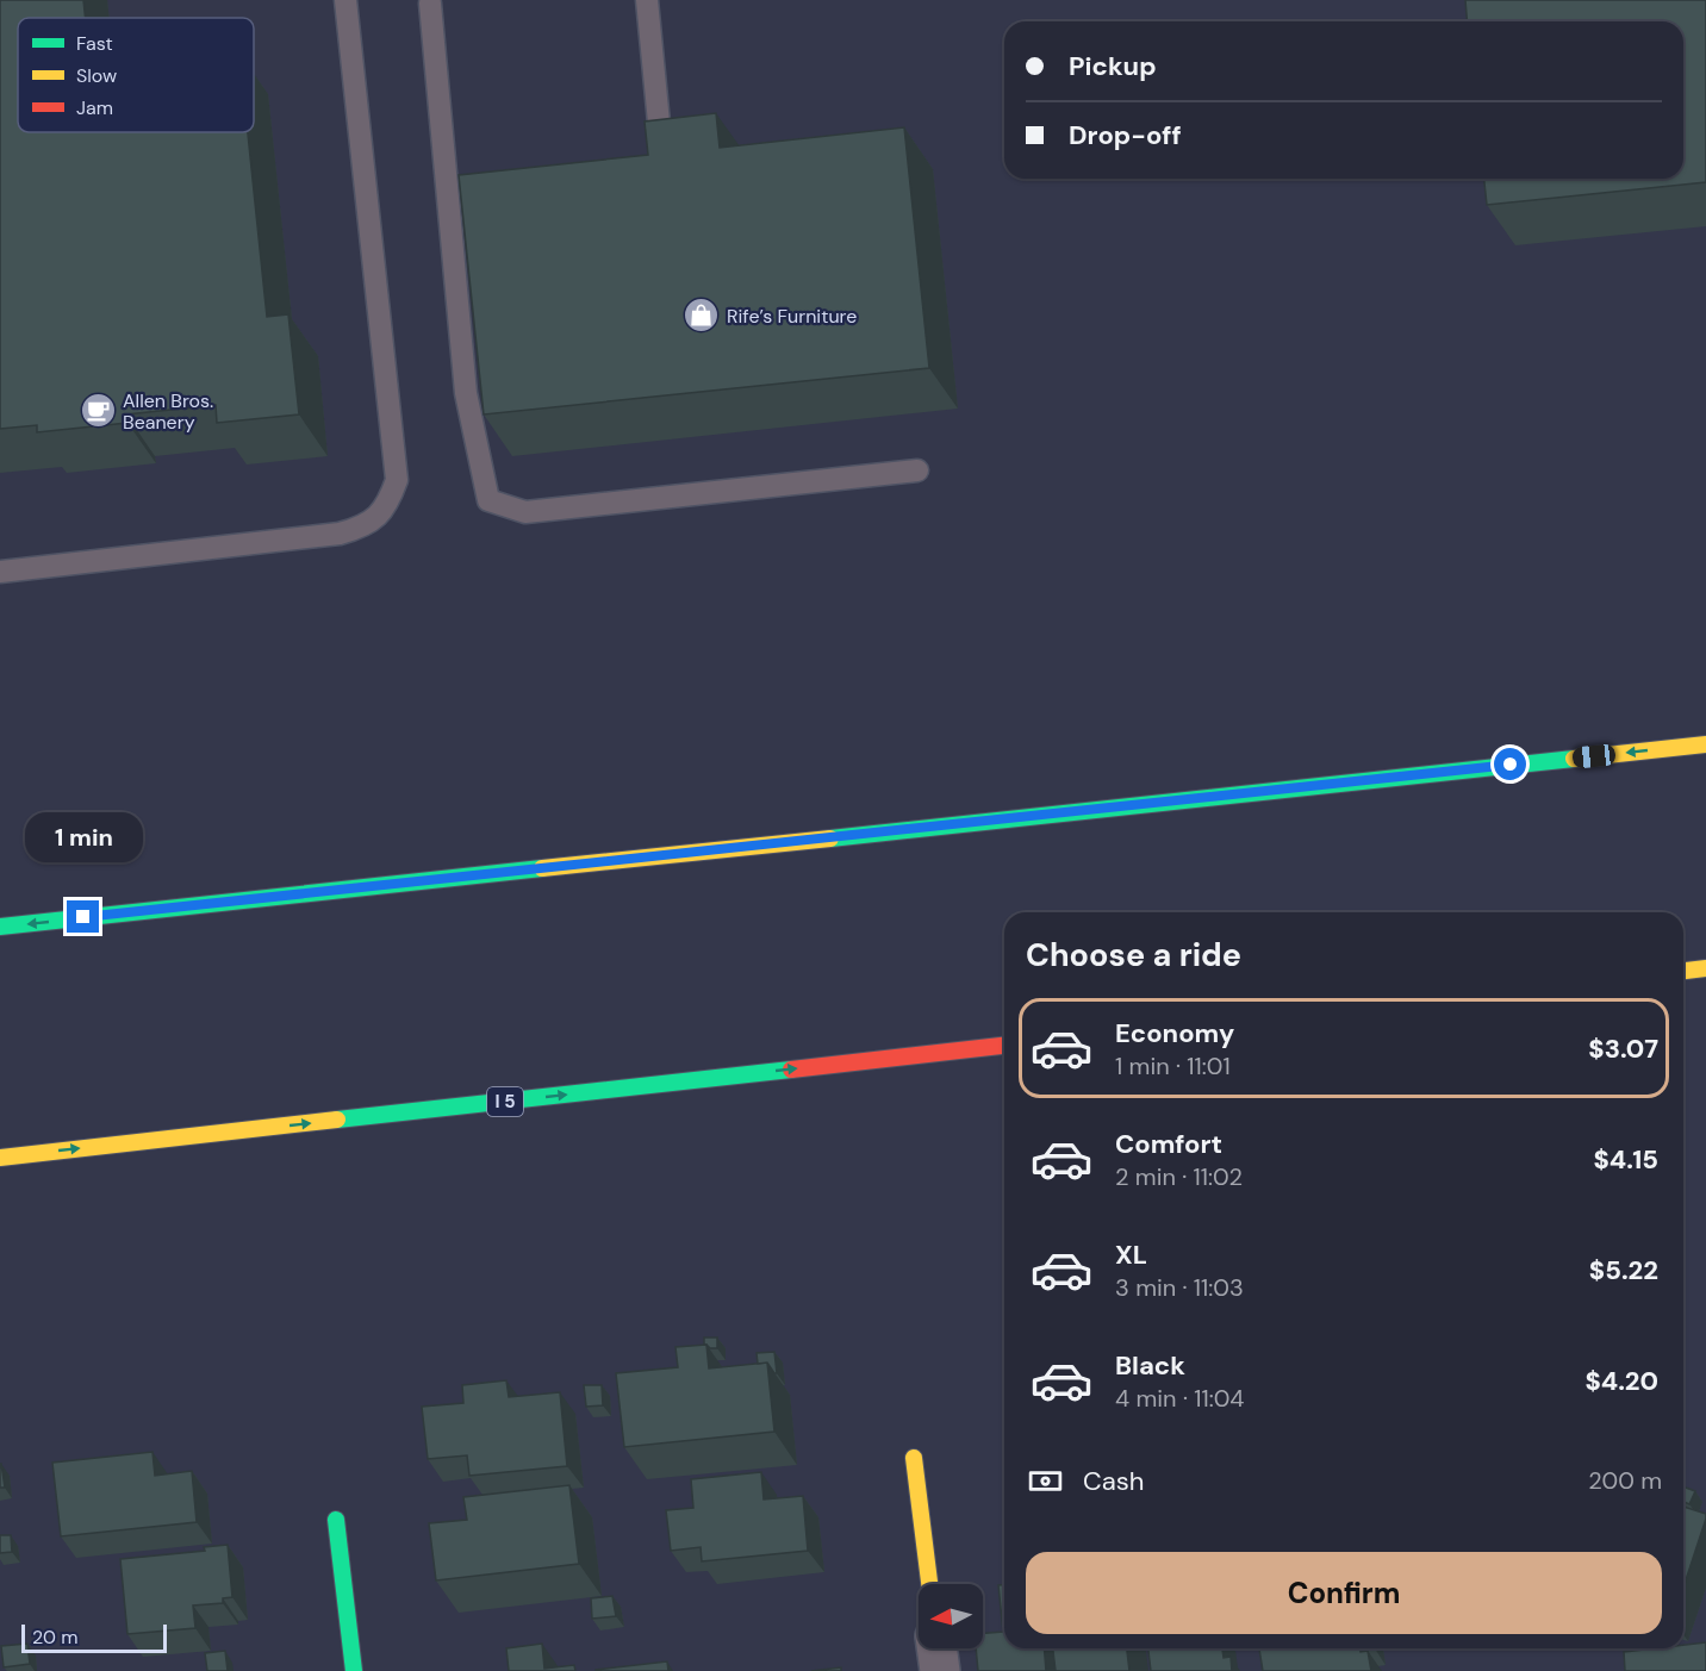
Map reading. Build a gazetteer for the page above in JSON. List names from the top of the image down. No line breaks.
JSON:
{"streets":{"main road":["I 5"]},"places":{"shop":["Rife’s Furniture"],"cafe":["Allen Bros. Beanery"]},"legend":["Fast","Slow","Jam"],"scale_bar":"20 m","north":"left","page":{"banner":["Pickup","Drop-off"],"bubble":"1 min","heading":"Choose a ride","list":[{"name":"Economy","note":"1 min · 11:01","value":"$3.07"},{"name":"Comfort","note":"2 min · 11:02","value":"$4.15"},{"name":"XL","note":"3 min · 11:03","value":"$5.22"},{"name":"Black","note":"4 min · 11:04","value":"$4.20"}],"pay":["Cash","200 m"],"buttons":"Confirm","scale":"20 m"}}
